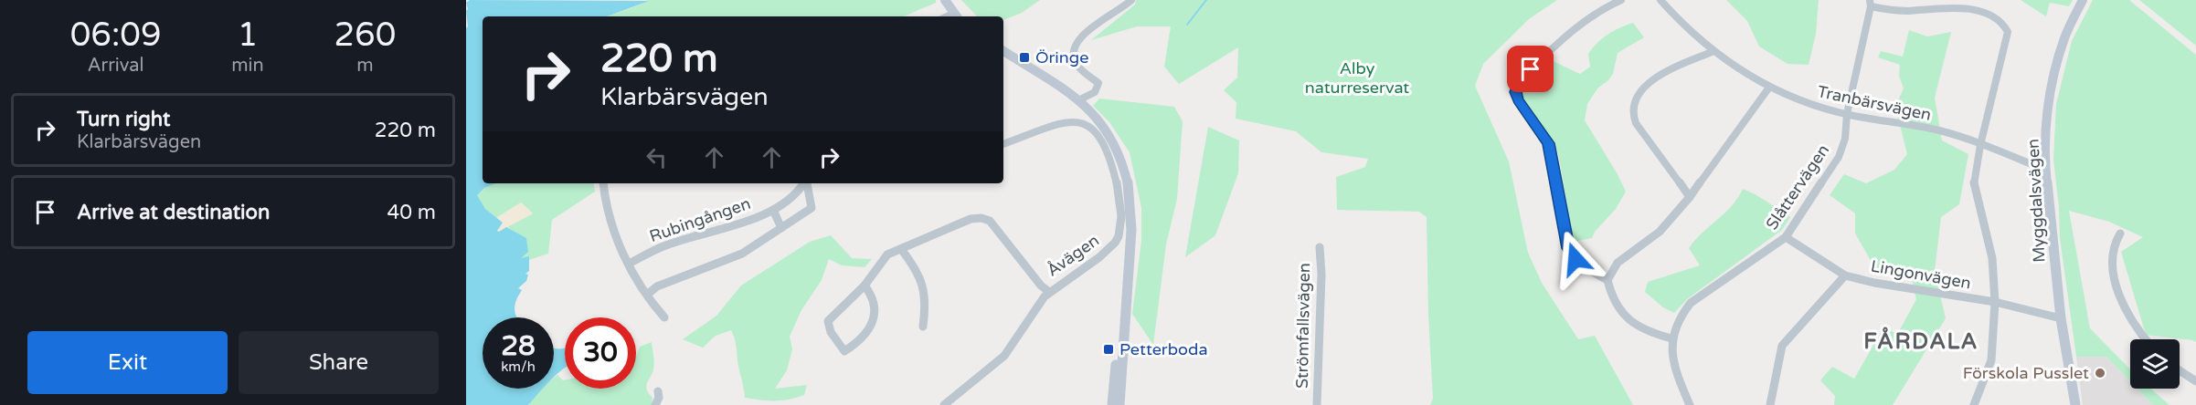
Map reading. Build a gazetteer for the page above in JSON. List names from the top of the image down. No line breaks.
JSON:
{"streets":{"main road":["Myggdalsvägen"],"street":["Tranbärsvägen","Slåttervägen","Rubingången","Åvägen","Lingonvägen","Strömfallsvägen"]},"crossings":[["Tranbärsvägen","Slåttervägen"],["Tranbärsvägen","Myggdalsvägen"],["Slåttervägen","Lingonvägen"],["Myggdalsvägen","Lingonvägen"]],"districts":["FÅRDALA"],"parks":["Alby naturreservat"],"places":{"transit":["Öringe","Petterboda"],"other":["Förskola Pusslet"]},"page":{"eta":["06:09","Arrival","1","min","260","m"],"turn":["220 m","Klarbärsvägen"],"list":[{"name":"Turn right","note":"Klarbärsvägen","value":"220 m"},{"name":"Arrive at destination","value":"40 m"}],"speed":"28 km/h","limit":"30","buttons":["Exit","Share"]}}
